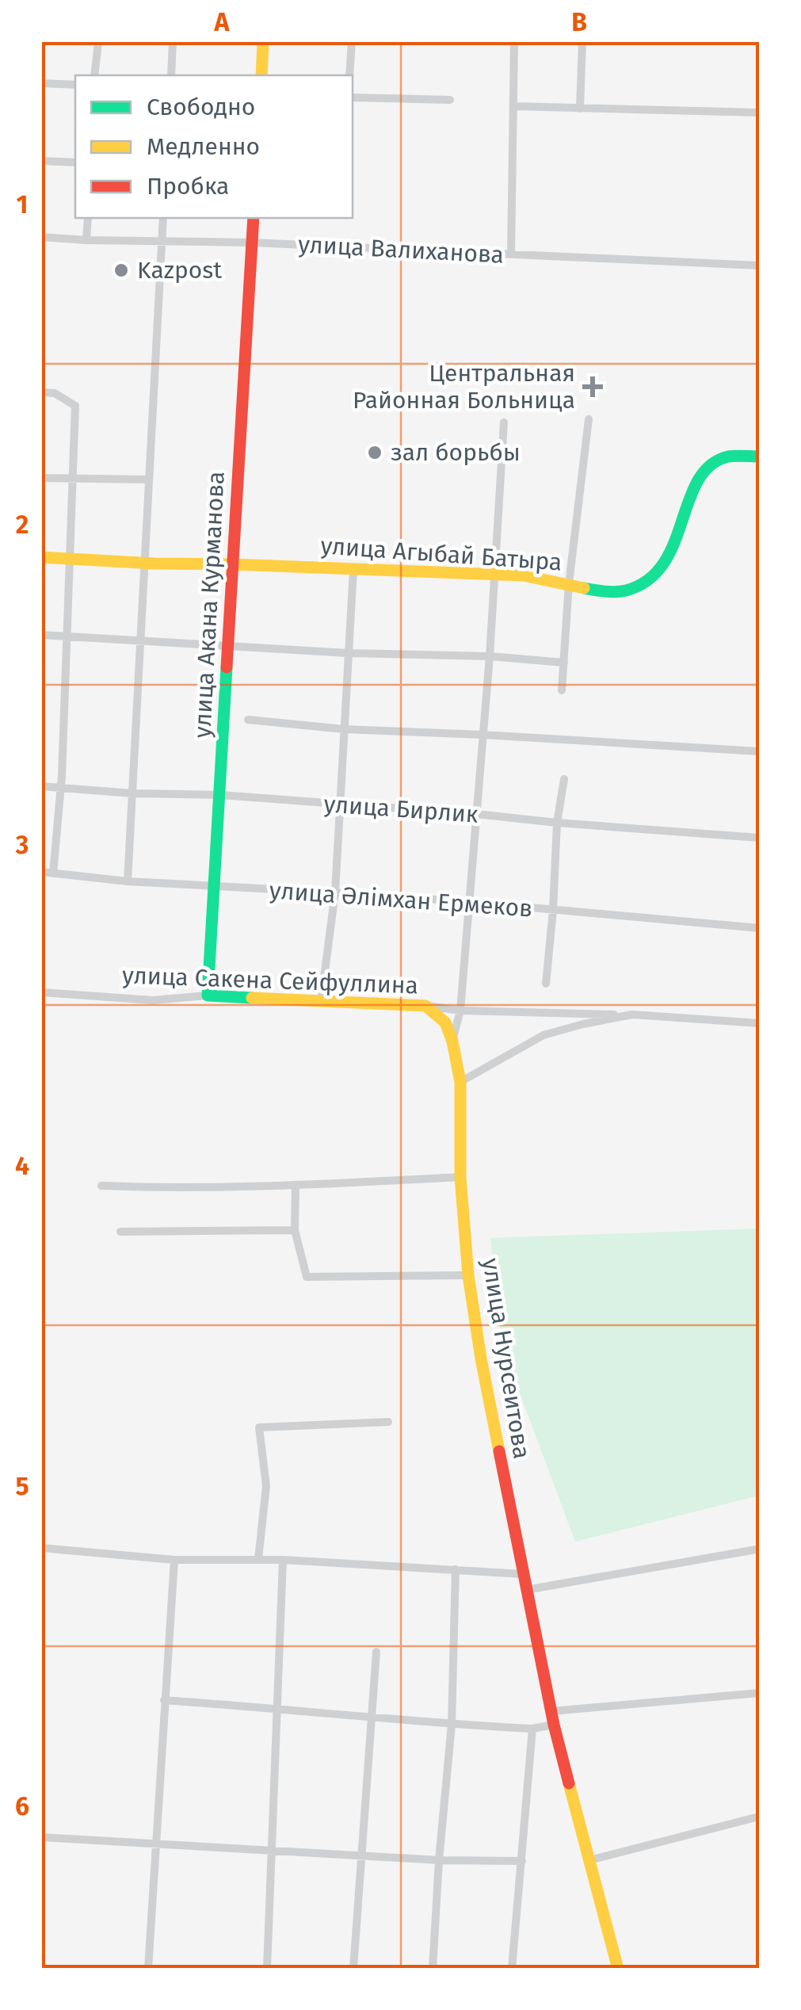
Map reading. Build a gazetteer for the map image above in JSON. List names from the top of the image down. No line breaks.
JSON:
{"streets":{"main road":["улица Агыбай Батыра","улица Акана Курманова","улица Сакена Сейфуллина","улица Нурсеитова"],"street":["улица Валиханова","улица Бирлик","улица Әлімхан Ермеков"]},"crossings":[["улица Валиханова","улица Акана Курманова"],["улица Агыбай Батыра","улица Акана Курманова"],["улица Акана Курманова","улица Бирлик"],["улица Акана Курманова","улица Әлімхан Ермеков"],["улица Акана Курманова","улица Сакена Сейфуллина"],["улица Сакена Сейфуллина","улица Нурсеитова"]],"places":{"other":["Kazpost","зал борьбы"],"health":["Центральная Районная Больница"]},"legend":["Свободно","Медленно","Пробка"],"grid":{"columns":["A","B"],"rows":["1","2","3","4","5","6"]}}
